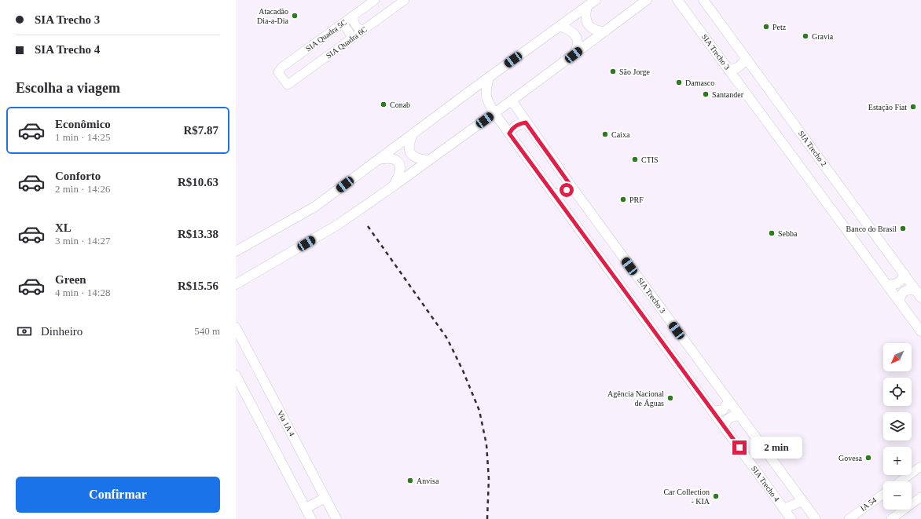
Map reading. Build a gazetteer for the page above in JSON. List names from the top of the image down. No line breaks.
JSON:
{"streets":{"main road":["SIA Trecho 3","SIA Trecho 2","Via 1A 4","SIA Trecho 4"],"street":["SIA Quadra 5C","SIA Quadra 6C","IA 54"]},"crossings":[["SIA Quadra 5C","SIA Quadra 6C"]],"places":["Atacadão Dia-a-Dia","Petz","Gravia","São Jorge","Damasco","Santander","Conab","Estação Fiat","Caixa","CTIS","PRF","Banco do Brasil","Sebba","Agência Nacional de Águas","Govesa","Anvisa","Car Collection - KIA"],"north":"bottom left","page":{"banner":["SIA Trecho 3","SIA Trecho 4"],"heading":"Escolha a viagem","list":[{"name":"Econômico","note":"1 min · 14:25","value":"R$7.87"},{"name":"Conforto","note":"2 min · 14:26","value":"R$10.63"},{"name":"XL","note":"3 min · 14:27","value":"R$13.38"},{"name":"Green","note":"4 min · 14:28","value":"R$15.56"}],"pay":["Dinheiro","540 m"],"map_buttons":["+","−"],"bubble":"2 min","buttons":"Confirmar"}}
